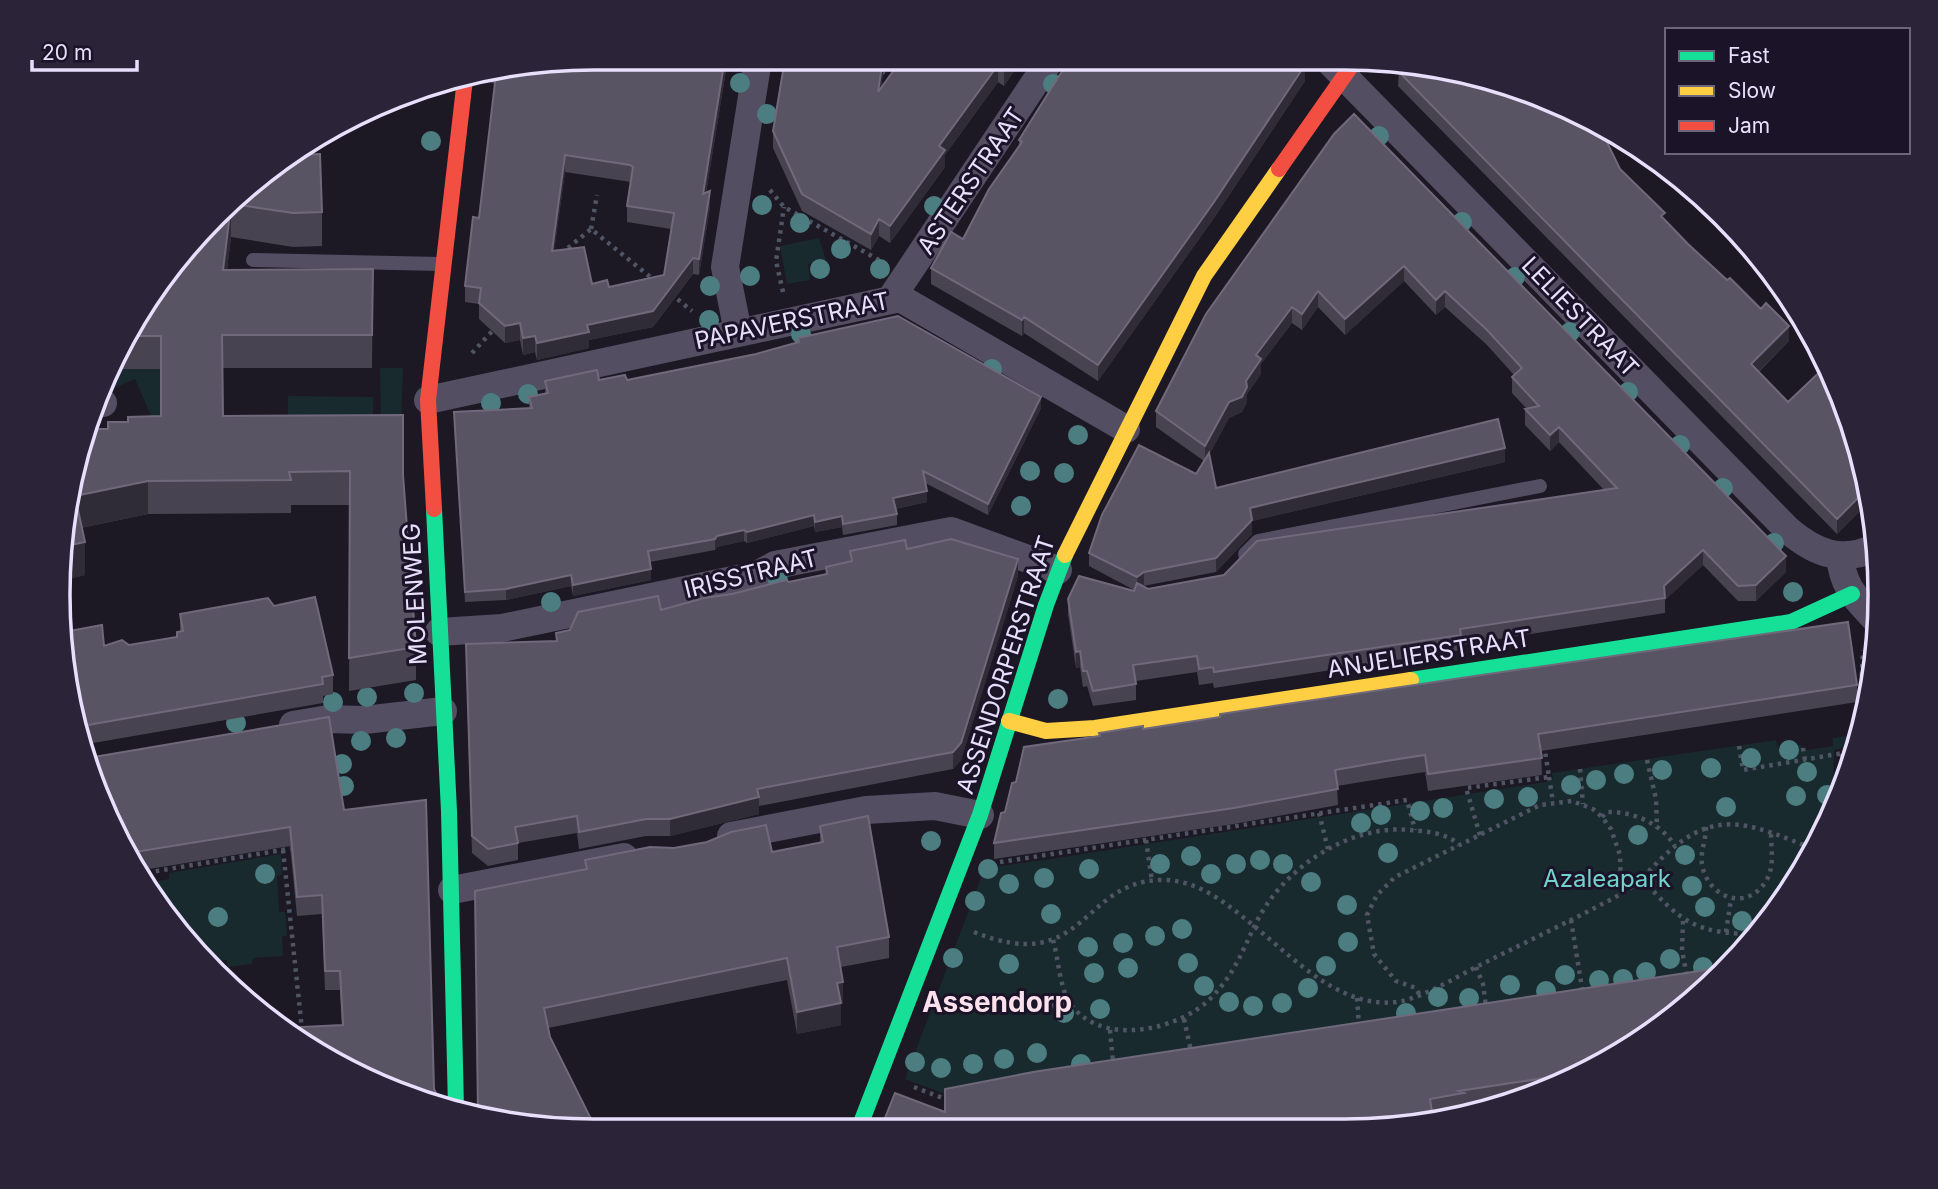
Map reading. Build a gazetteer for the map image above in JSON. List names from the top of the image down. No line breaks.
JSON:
{"streets":{"street":["ASTERSTRAAT","LELIESTRAAT","PAPAVERSTRAAT","IRISSTRAAT","MOLENWEG","ANJELIERSTRAAT","ASSENDORPERSTRAAT"]},"crossings":[["ASTERSTRAAT","PAPAVERSTRAAT"],["PAPAVERSTRAAT","MOLENWEG"],["PAPAVERSTRAAT","ASSENDORPERSTRAAT"],["IRISSTRAAT","MOLENWEG"],["IRISSTRAAT","ASSENDORPERSTRAAT"],["ANJELIERSTRAAT","ASSENDORPERSTRAAT"]],"districts":["Assendorp"],"parks":["Azaleapark"],"legend":["Fast","Slow","Jam"],"scale_bar":"20 m"}
